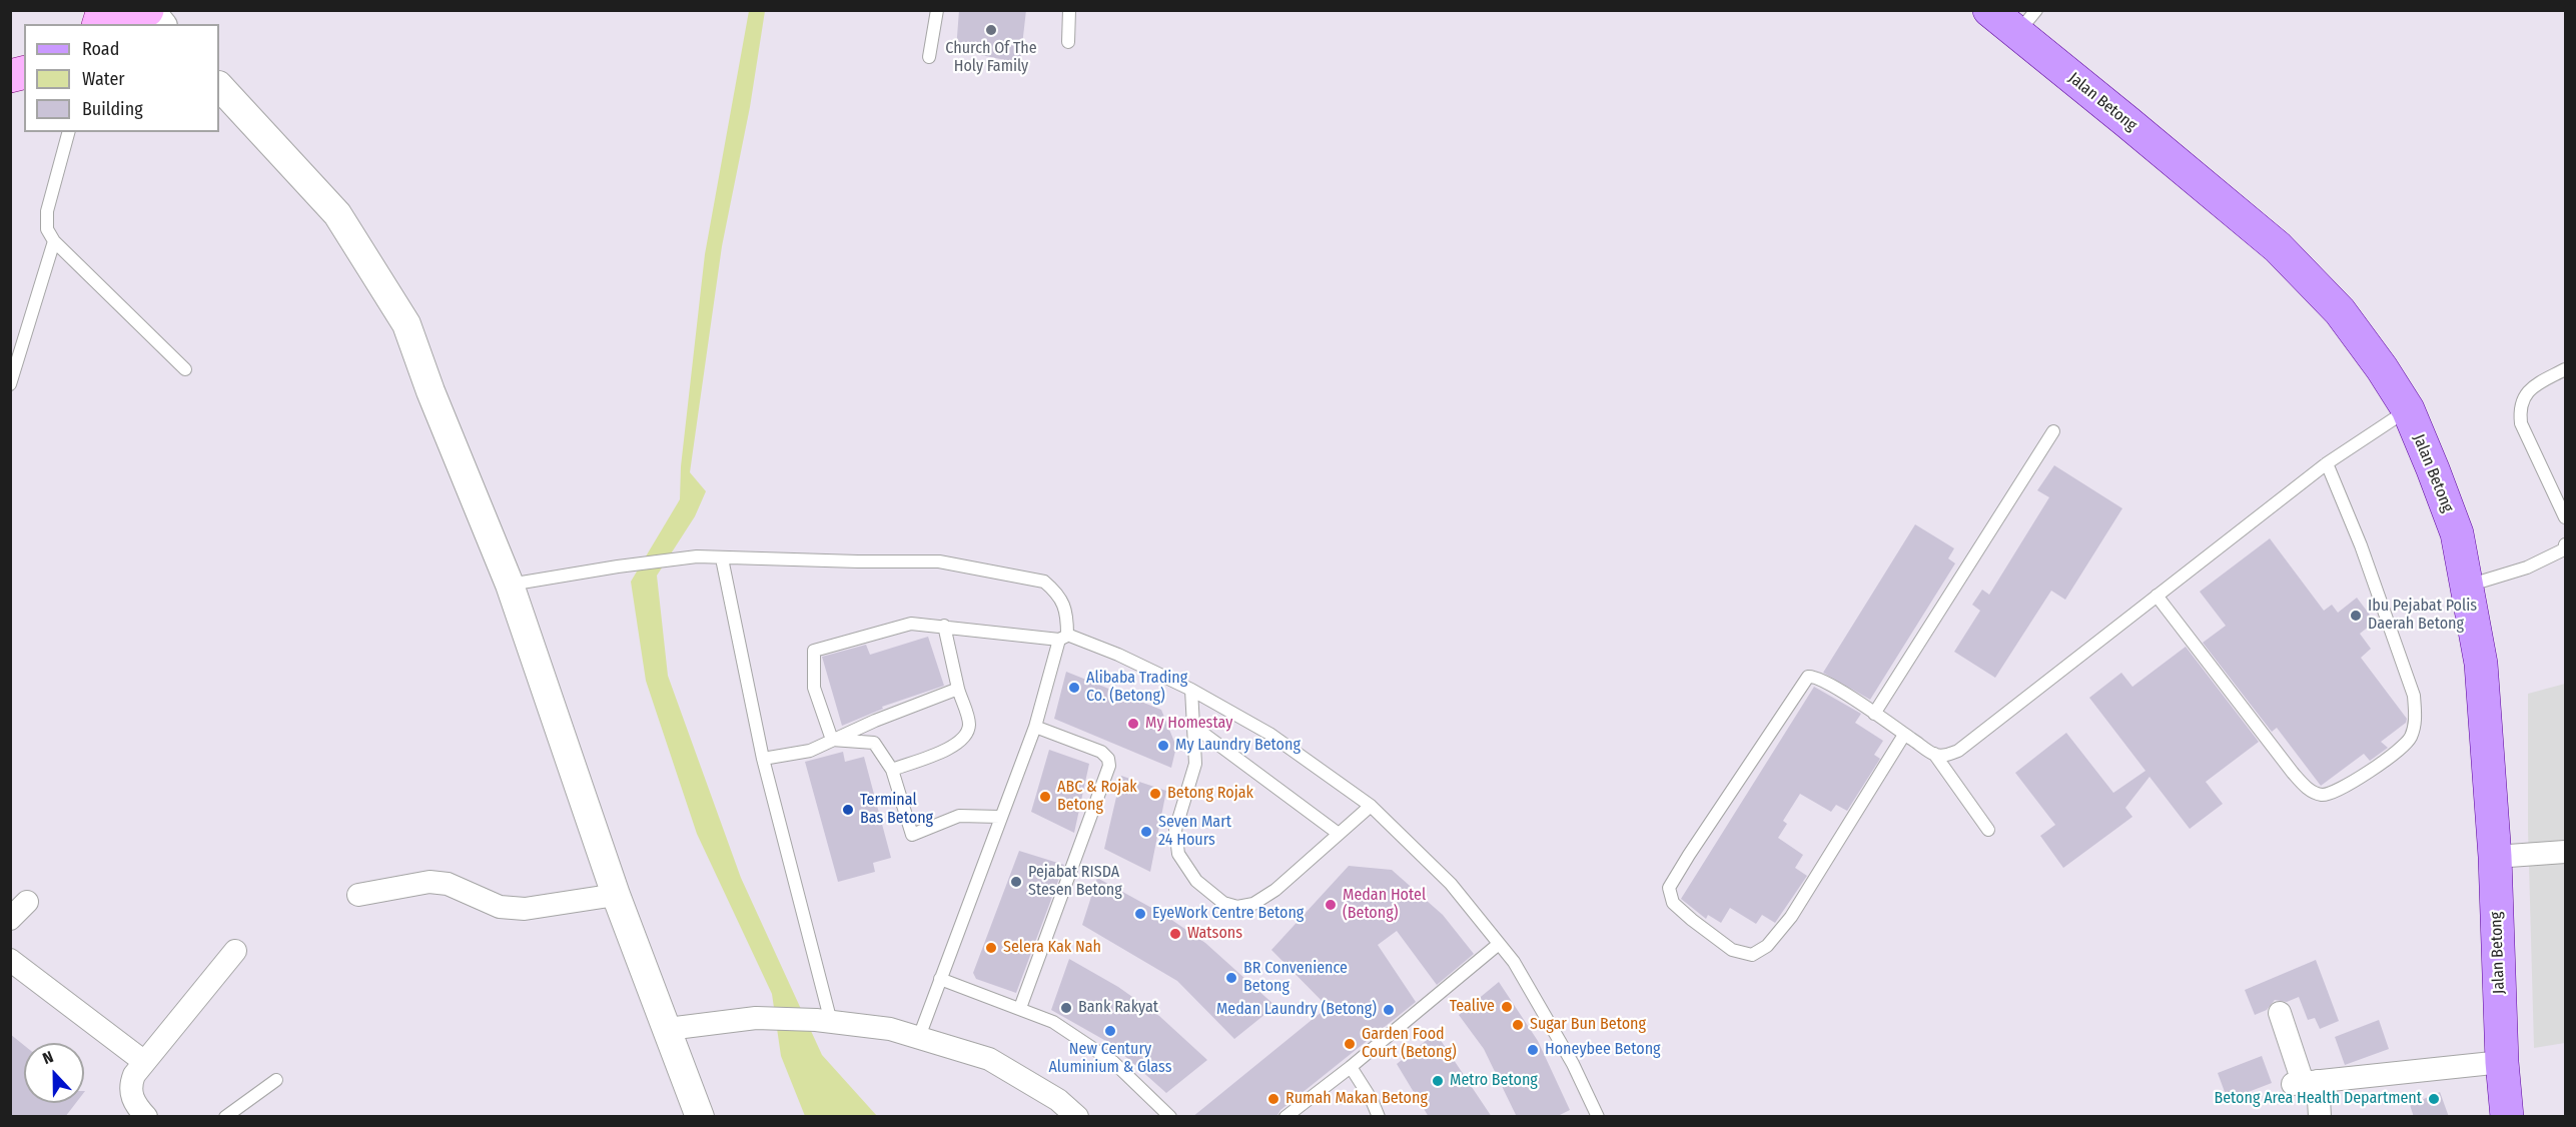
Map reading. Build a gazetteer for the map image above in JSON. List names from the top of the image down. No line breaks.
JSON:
{"streets":{"main road":["Jalan Betong"]},"places":["Church Of The Holy Family","Ibu Pejabat Polis Daerah Betong","Alibaba Trading Co. (Betong)","My Homestay","My Laundry Betong","Betong Rojak","ABC & Rojak Betong","Terminal Bas Betong","Seven Mart 24 Hours","Pejabat RISDA Stesen Betong","Medan Hotel (Betong)","EyeWork Centre Betong","Watsons","Selera Kak Nah","BR Convenience Betong","Tealive","Bank Rakyat","Medan Laundry (Betong)","Sugar Bun Betong","New Century Aluminium & Glass","Garden Food Court (Betong)","Honeybee Betong","Metro Betong","Rumah Makan Betong","Betong Area Health Department"],"legend":["Road","Water","Building"],"north":"top"}
